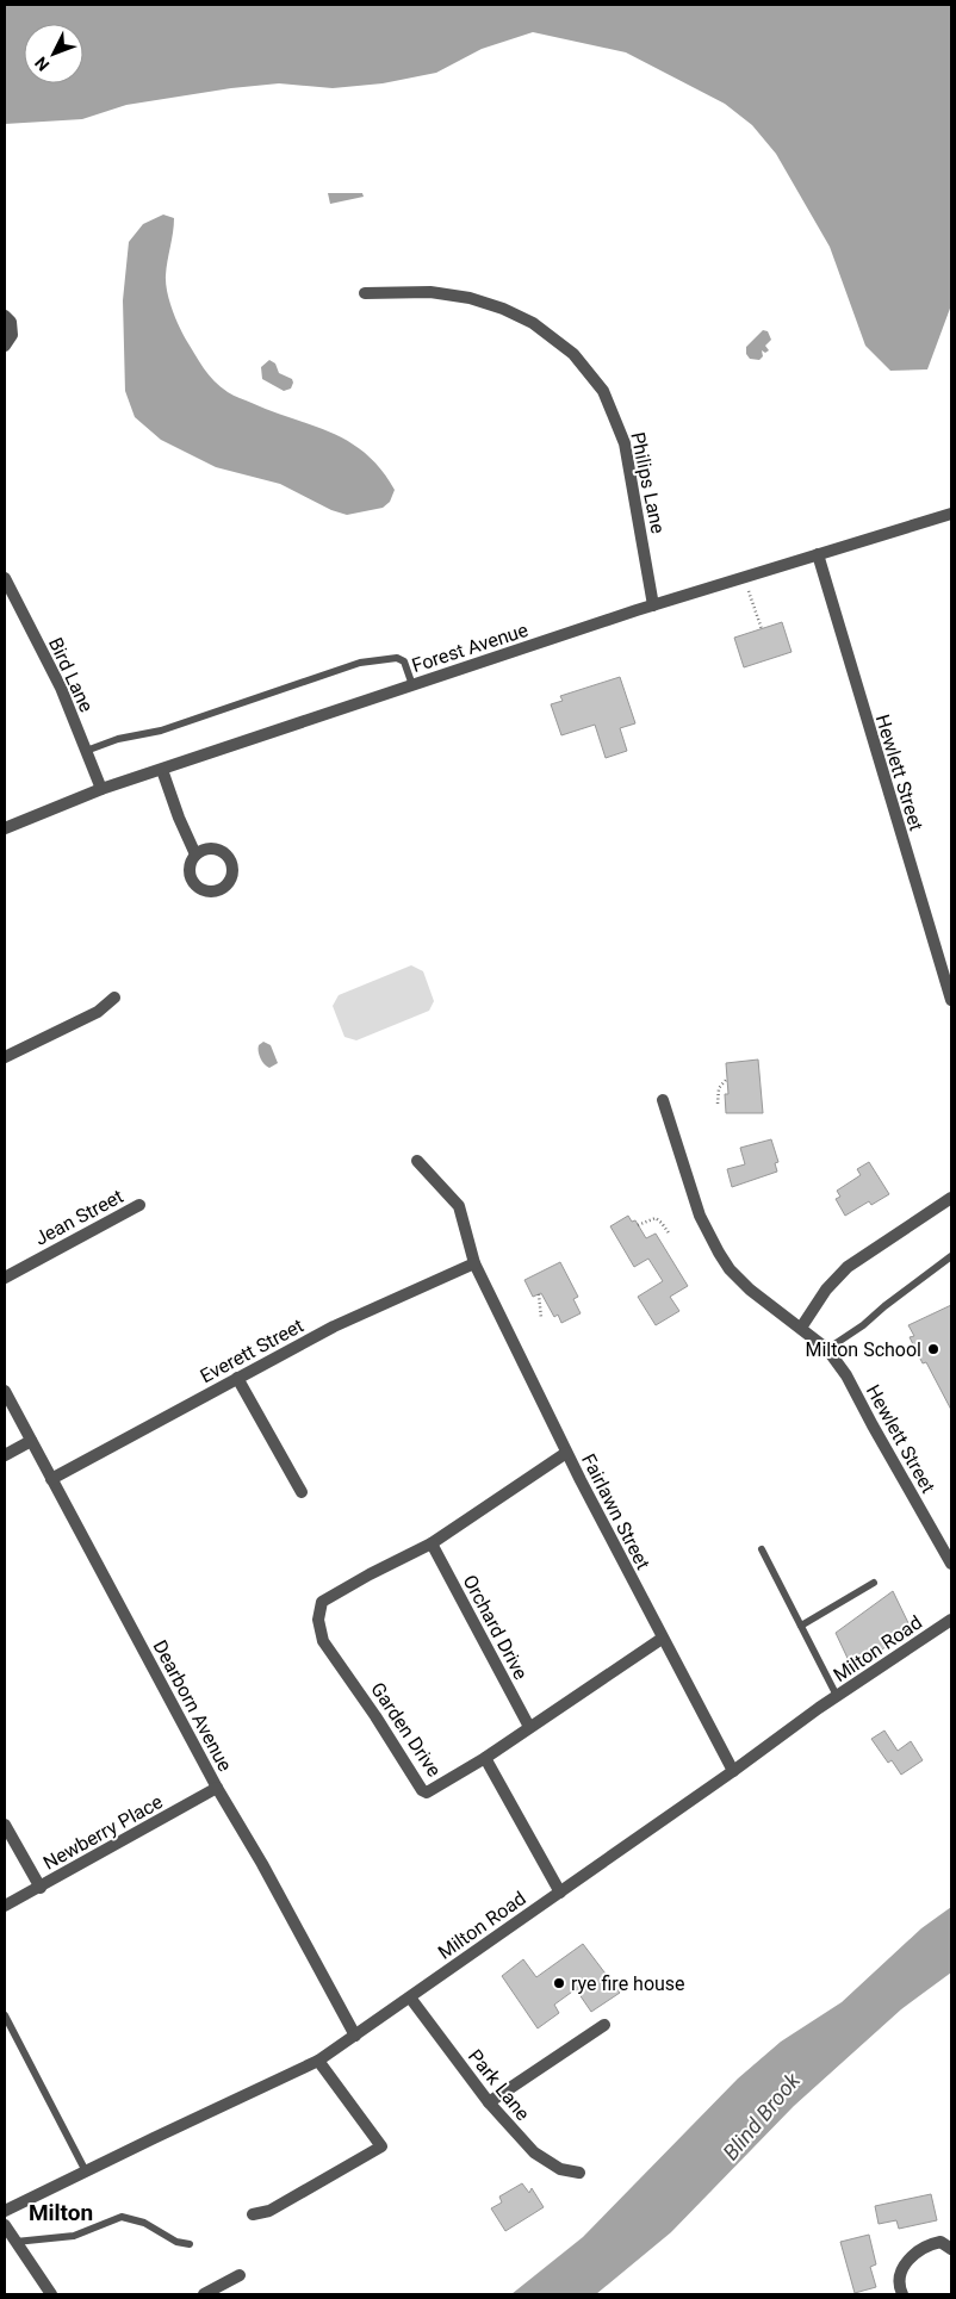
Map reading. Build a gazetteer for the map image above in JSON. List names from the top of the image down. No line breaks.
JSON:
{"streets":{"street":["Philips Lane","Forest Avenue","Bird Lane","Hewlett Street","Jean Street","Everett Street","Fairlawn Street","Orchard Drive","Milton Road","Dearborn Avenue","Garden Drive","Newberry Place","Park Lane"]},"crossings":[["Philips Lane","Forest Avenue"],["Forest Avenue","Bird Lane"],["Forest Avenue","Hewlett Street"],["Everett Street","Fairlawn Street"],["Everett Street","Dearborn Avenue"],["Fairlawn Street","Milton Road"],["Fairlawn Street","Garden Drive"],["Orchard Drive","Garden Drive"],["Milton Road","Dearborn Avenue"],["Milton Road","Park Lane"],["Dearborn Avenue","Newberry Place"]],"districts":["Milton"],"water":["Blind Brook"],"places":["Milton School","rye fire house"],"north":"bottom left"}
